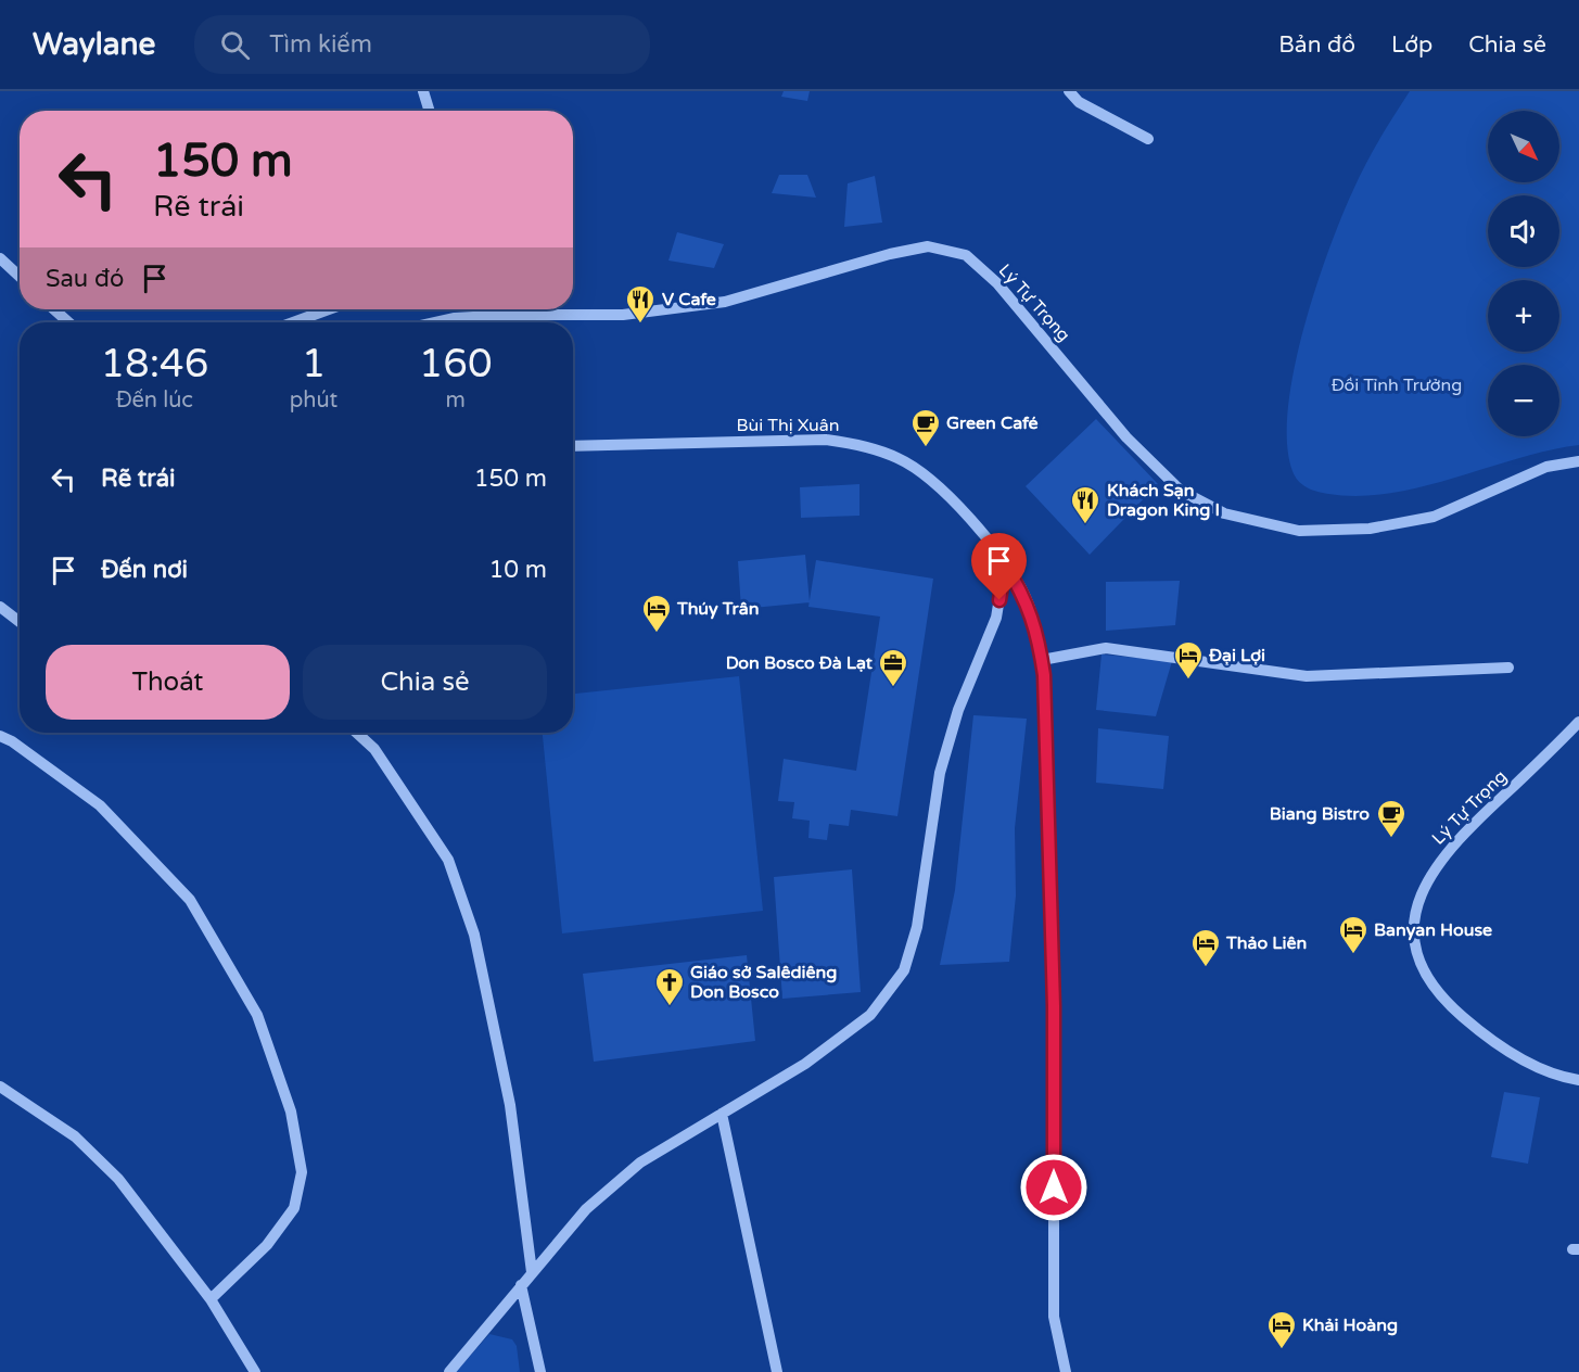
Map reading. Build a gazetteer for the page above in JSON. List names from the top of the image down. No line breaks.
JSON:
{"streets":{"street":["Lý Tự Trọng","Bùi Thị Xuân"]},"parks":["Đồi Tỉnh Trưởng"],"places":{"restaurant":["V Cafe","Khách Sạn Dragon King I"],"cafe":["Green Café","Biang Bistro"],"hotel":["Thúy Trân","Đại Lợi","Banyan House","Thảo Liên","Khải Hoàng"],"office":["Don Bosco Đà Lạt"],"church":["Giáo sở Salêdiêng Don Bosco"]},"north":"bottom right","page":{"header":"Waylane","search":"Tìm kiếm","nav":["Bản đồ","Lớp","Chia sẻ"],"map_buttons":["+","−"],"turn":["150 m","Rẽ trái"],"then":"Sau đó","eta":["18:46","Đến lúc","1","phút","160","m"],"list":[{"name":"Rẽ trái","value":"150 m"},{"name":"Đến nơi","value":"10 m"}],"buttons":["Thoát","Chia sẻ"]}}
